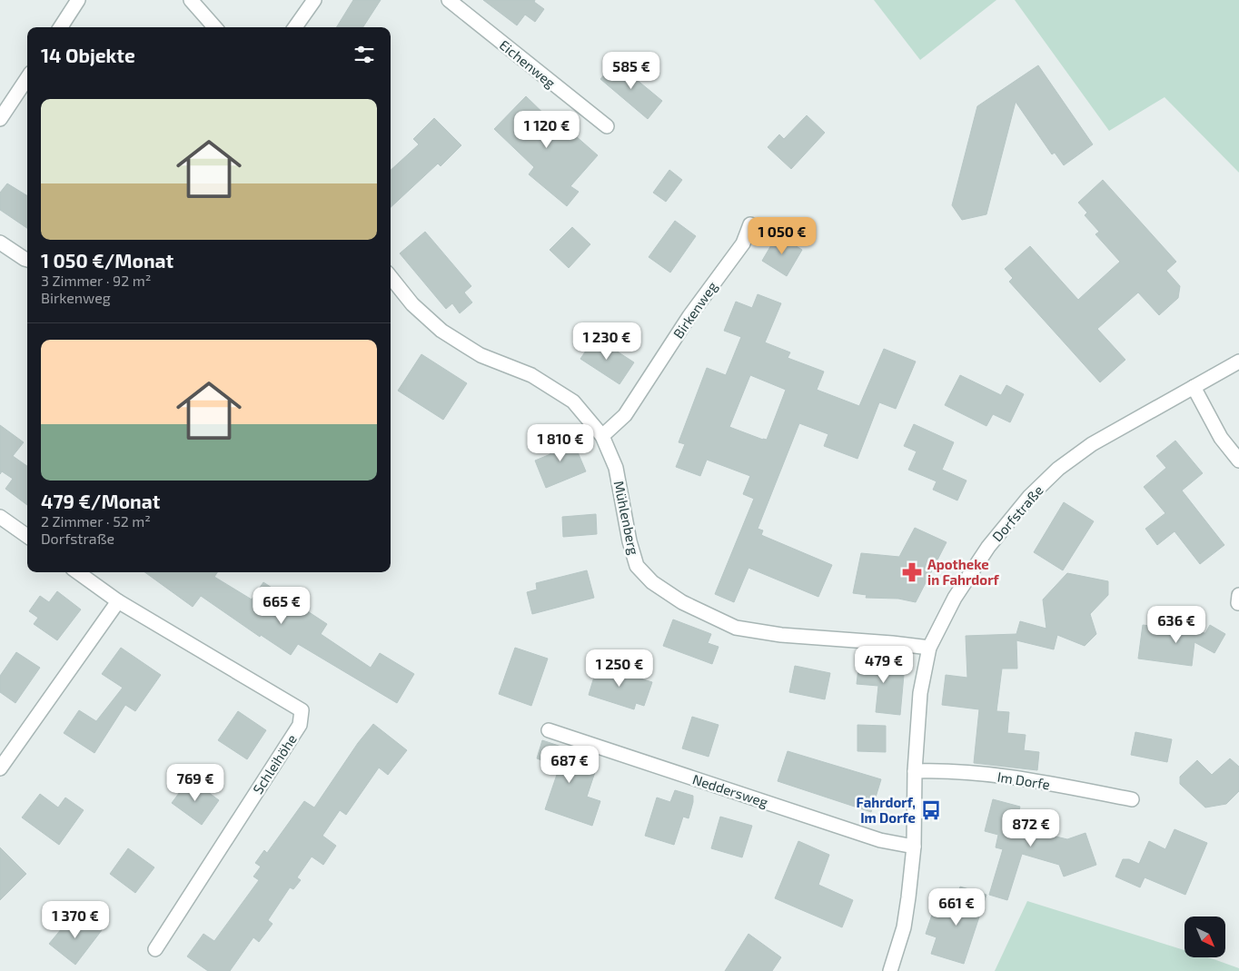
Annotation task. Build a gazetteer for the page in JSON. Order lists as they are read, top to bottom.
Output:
{
  "streets": {
    "street": [
      "Eichenweg",
      "Birkenweg",
      "Dorfstraße",
      "Mühlenberg",
      "Schleihöhe",
      "Im Dorfe",
      "Neddersweg"
    ]
  },
  "crossings": [
    ["Birkenweg", "Mühlenberg"],
    ["Dorfstraße", "Mühlenberg"],
    ["Dorfstraße", "Im Dorfe"],
    ["Dorfstraße", "Neddersweg"]
  ],
  "places": {
    "pharmacy": ["Apotheke in Fahrdorf"],
    "bus stop": ["Fahrdorf, Im Dorfe"]
  },
  "north": "bottom right",
  "page": {
    "heading": "14 Objekte",
    "price": [
      "585 €",
      "1 120 €",
      "1 050 €",
      "1 230 €",
      "1 810 €",
      "665 €",
      "636 €",
      "479 €",
      "1 250 €",
      "687 €",
      "769 €",
      "872 €",
      "661 €",
      "1 370 €"
    ],
    "list": [
      {
        "name": "1 050 €/Monat",
        "note": "3 Zimmer · 92 m² · Birkenweg"
      },
      {
        "name": "479 €/Monat",
        "note": "2 Zimmer · 52 m² · Dorfstraße"
      }
    ]
  }
}
